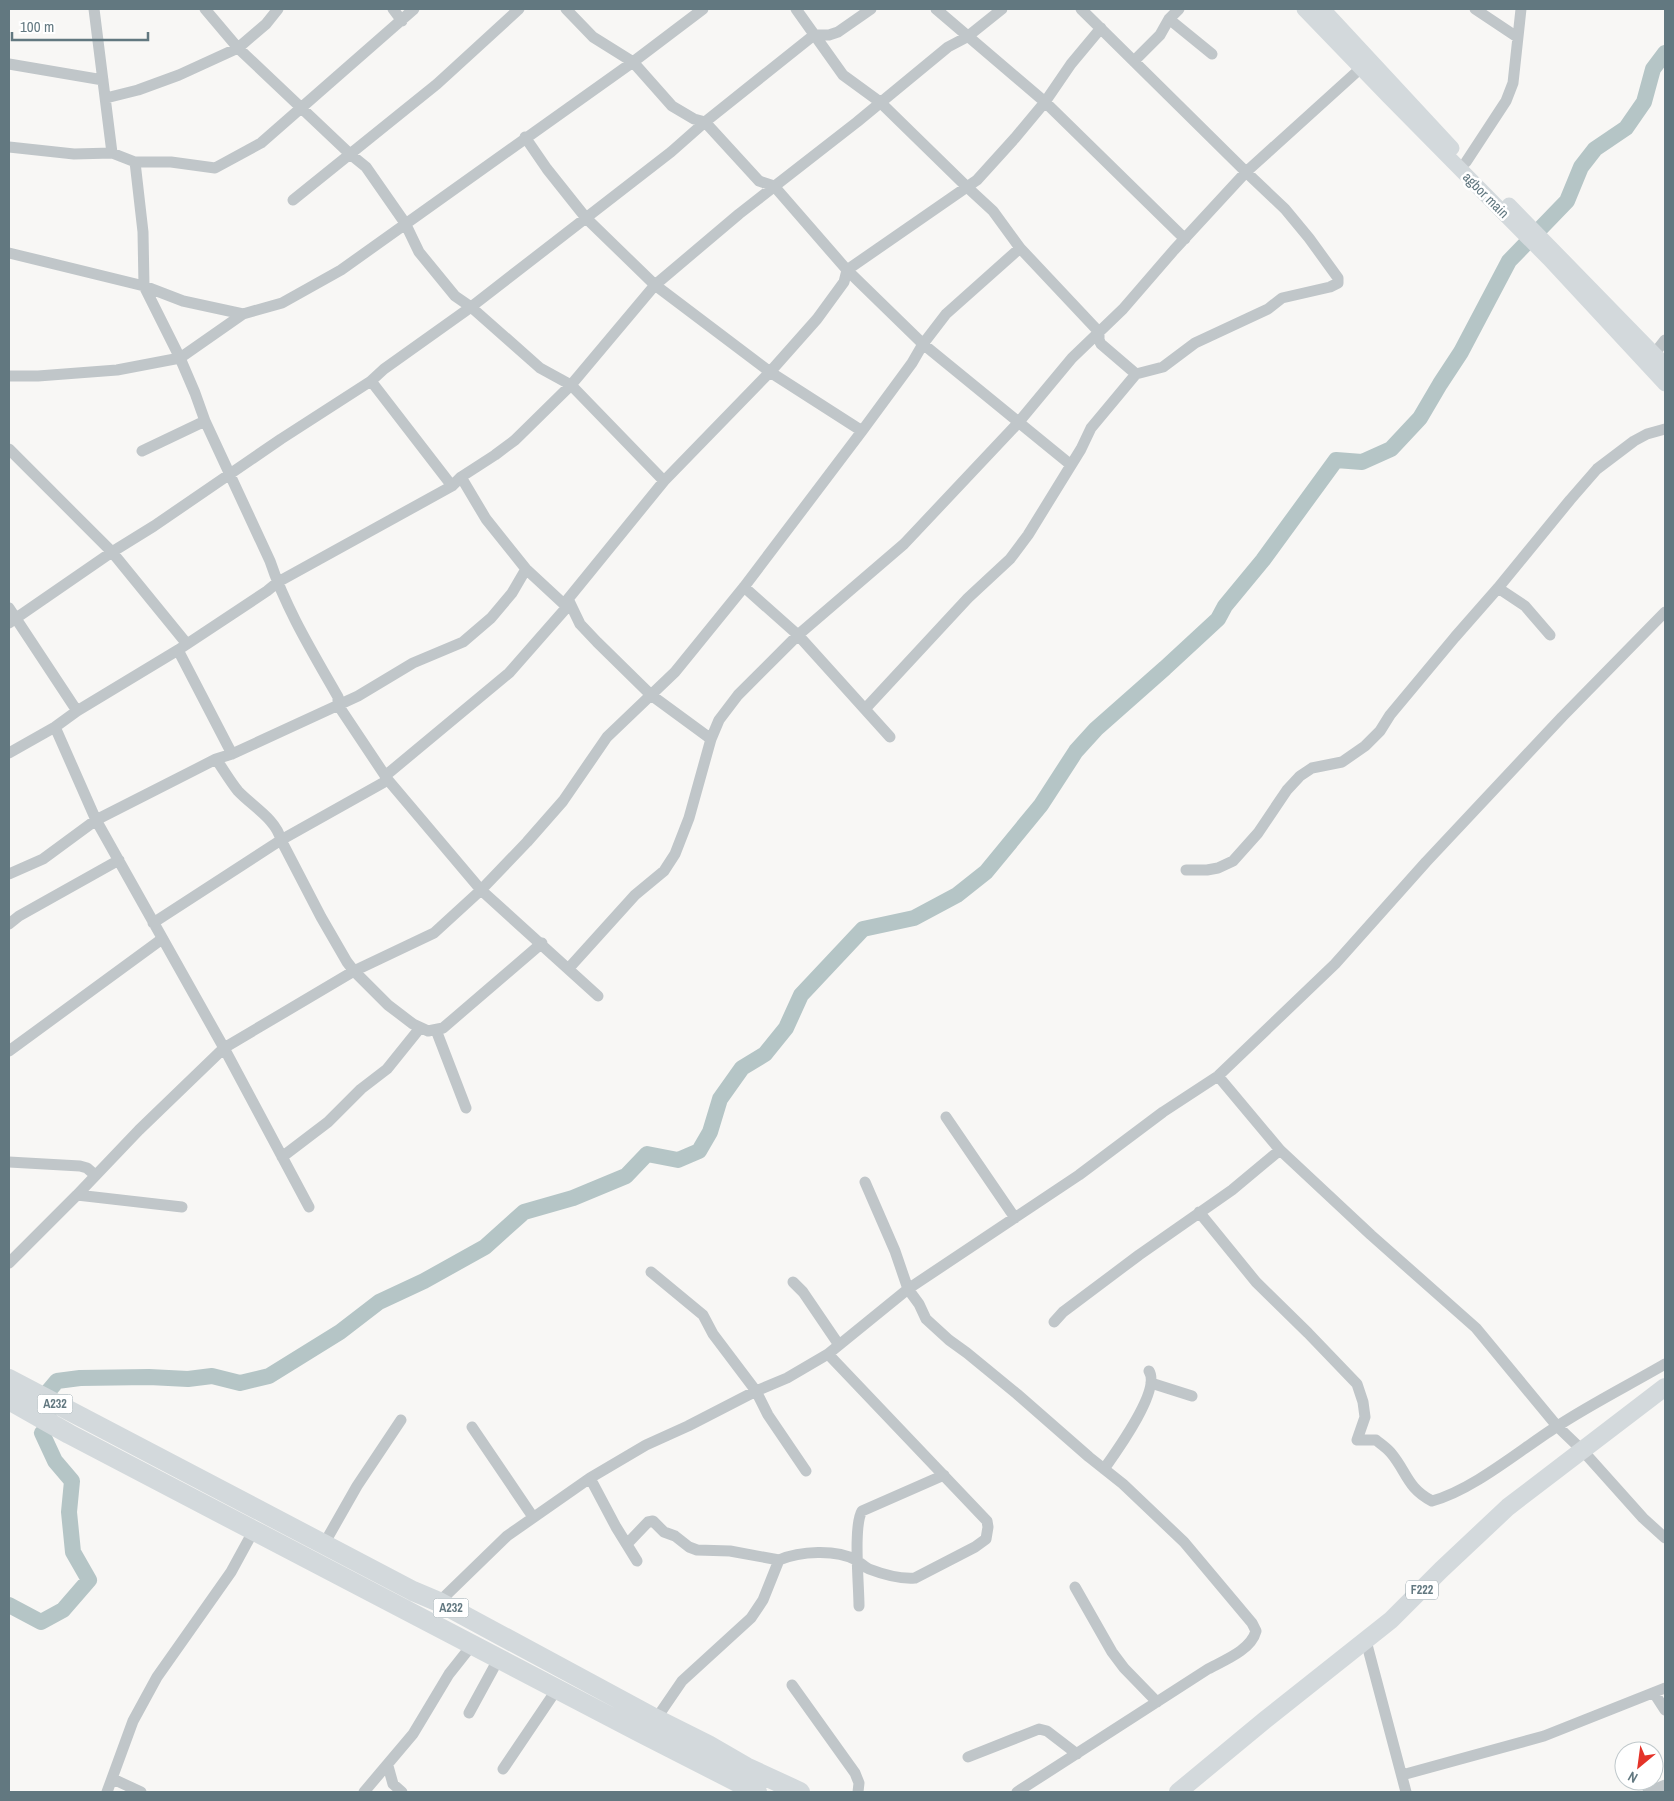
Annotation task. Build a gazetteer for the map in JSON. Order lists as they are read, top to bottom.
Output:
{
  "streets": {
    "highway": ["A232"],
    "main road": ["agbor main", "F222"]
  },
  "scale_bar": "100 m",
  "north": "bottom left"
}
